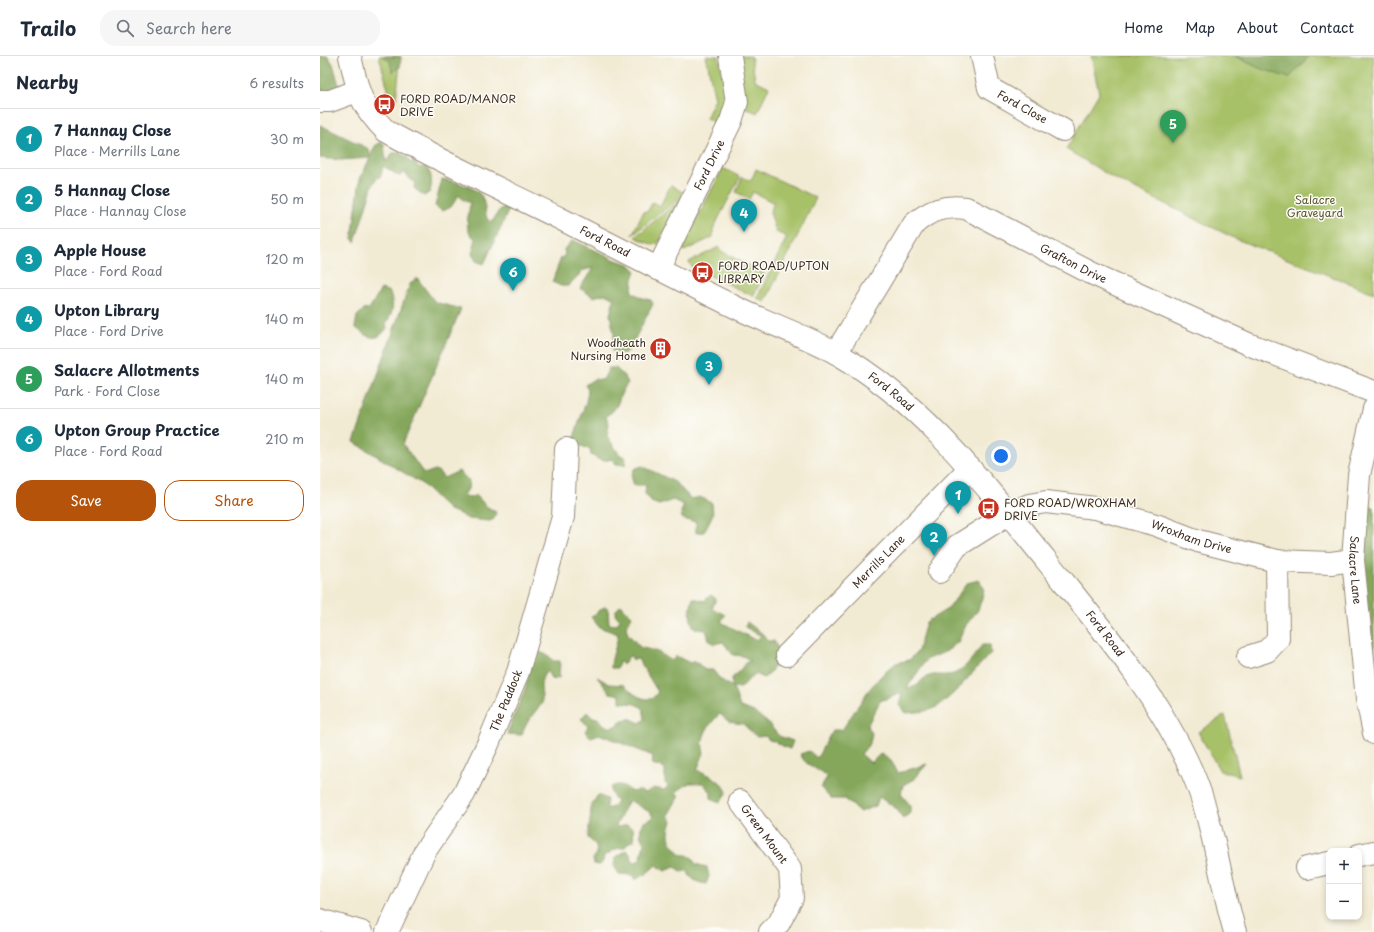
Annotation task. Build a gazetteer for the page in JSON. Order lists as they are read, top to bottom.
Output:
{
  "streets": {
    "street": [
      "Ford Close",
      "Ford Drive",
      "Ford Road",
      "Grafton Drive",
      "Wroxham Drive",
      "Merrills Lane",
      "Salacre Lane",
      "The Paddock",
      "Green Mount"
    ]
  },
  "crossings": [
    ["Ford Drive", "Ford Road"],
    ["Ford Road", "Grafton Drive"],
    ["Ford Road", "Wroxham Drive"],
    ["Ford Road", "Merrills Lane"],
    ["Wroxham Drive", "Salacre Lane"]
  ],
  "parks": ["Salacre Graveyard"],
  "places": {
    "bus stop": ["FORD ROAD/MANOR DRIVE", "FORD ROAD/UPTON LIBRARY", "FORD ROAD/WROXHAM DRIVE"],
    "building": ["Woodheath Nursing Home"]
  },
  "page": {
    "header": "Trailo",
    "search": "Search here",
    "nav": [
      "Home",
      "Map",
      "About",
      "Contact"
    ],
    "heading": ["Nearby", "6 results"],
    "list": [
      {
        "mark": "1",
        "name": "7 Hannay Close",
        "note": "Place · Merrills Lane",
        "value": "30 m"
      },
      {
        "mark": "2",
        "name": "5 Hannay Close",
        "note": "Place · Hannay Close",
        "value": "50 m"
      },
      {
        "mark": "3",
        "name": "Apple House",
        "note": "Place · Ford Road",
        "value": "120 m"
      },
      {
        "mark": "4",
        "name": "Upton Library",
        "note": "Place · Ford Drive",
        "value": "140 m"
      },
      {
        "mark": "5",
        "name": "Salacre Allotments",
        "note": "Park · Ford Close",
        "value": "140 m"
      },
      {
        "mark": "6",
        "name": "Upton Group Practice",
        "note": "Place · Ford Road",
        "value": "210 m"
      }
    ],
    "pins": [
      "5",
      "4",
      "6",
      "3",
      "1",
      "2"
    ],
    "buttons": ["Save", "Share"],
    "map_buttons": ["+", "−"]
  }
}
